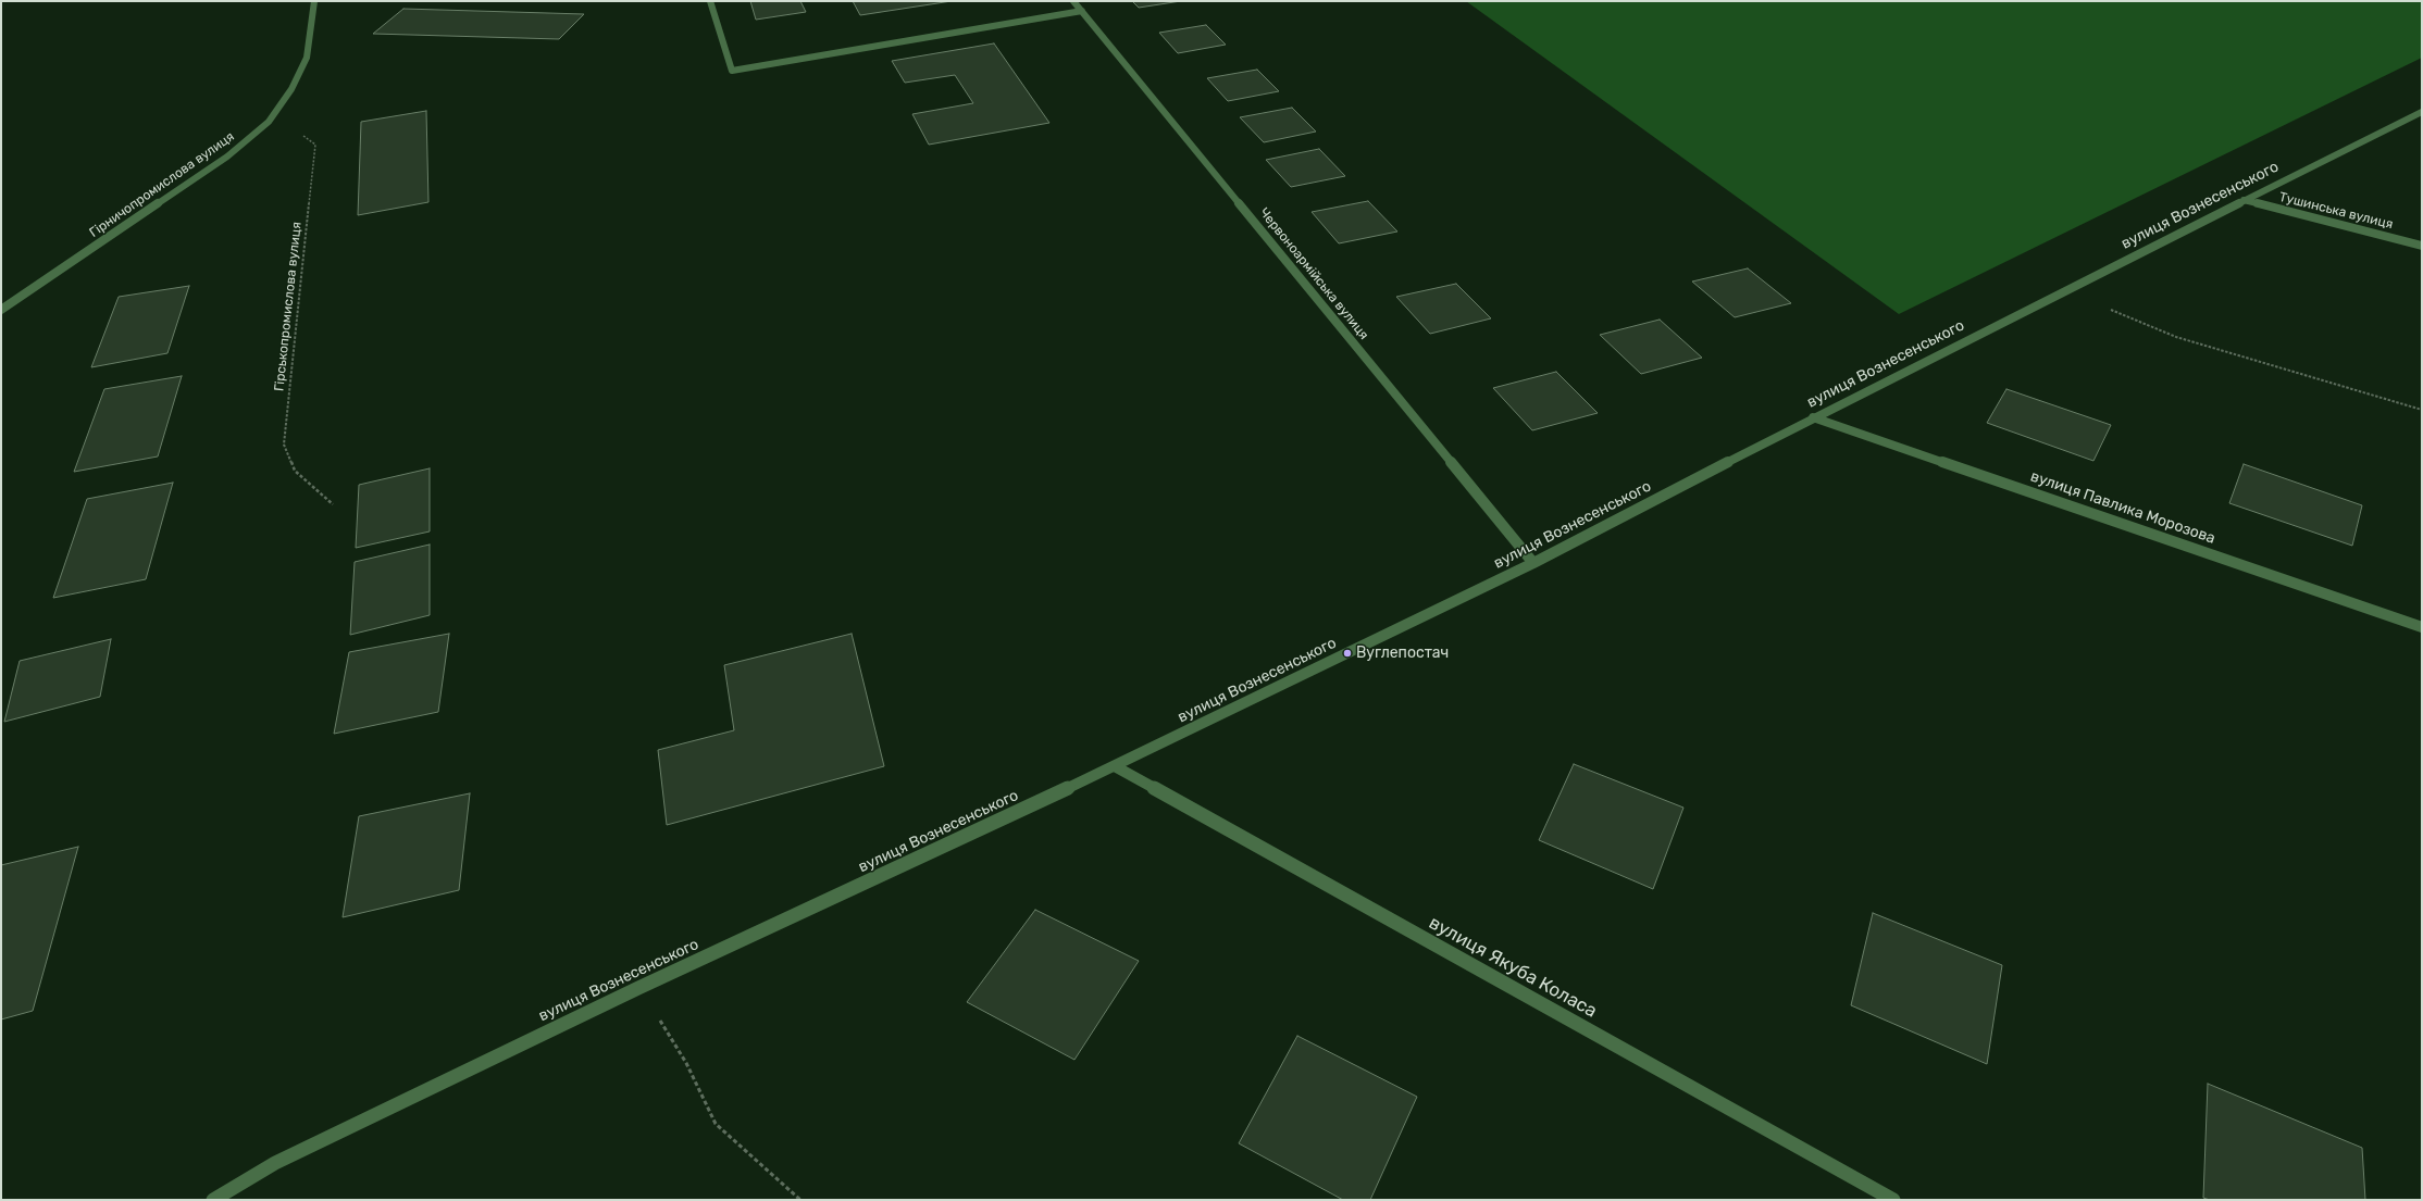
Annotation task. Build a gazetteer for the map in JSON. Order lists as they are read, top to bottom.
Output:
{
  "streets": {
    "street": [
      "Гірничопромислова вулиця",
      "вулиця Вознесенського",
      "Тушинська вулиця",
      "Червоноармійська вулиця",
      "вулиця Павлика Морозова",
      "вулиця Якуба Коласа"
    ],
    "path": ["Гірськопромислова вулиця"]
  },
  "crossings": [
    ["Гірничопромислова вулиця", "Гірськопромислова вулиця"],
    ["вулиця Вознесенського", "Тушинська вулиця"],
    ["вулиця Вознесенського", "Червоноармійська вулиця"],
    ["вулиця Вознесенського", "вулиця Павлика Морозова"],
    ["вулиця Вознесенського", "вулиця Якуба Коласа"]
  ],
  "places": ["Вуглепостач"]
}
